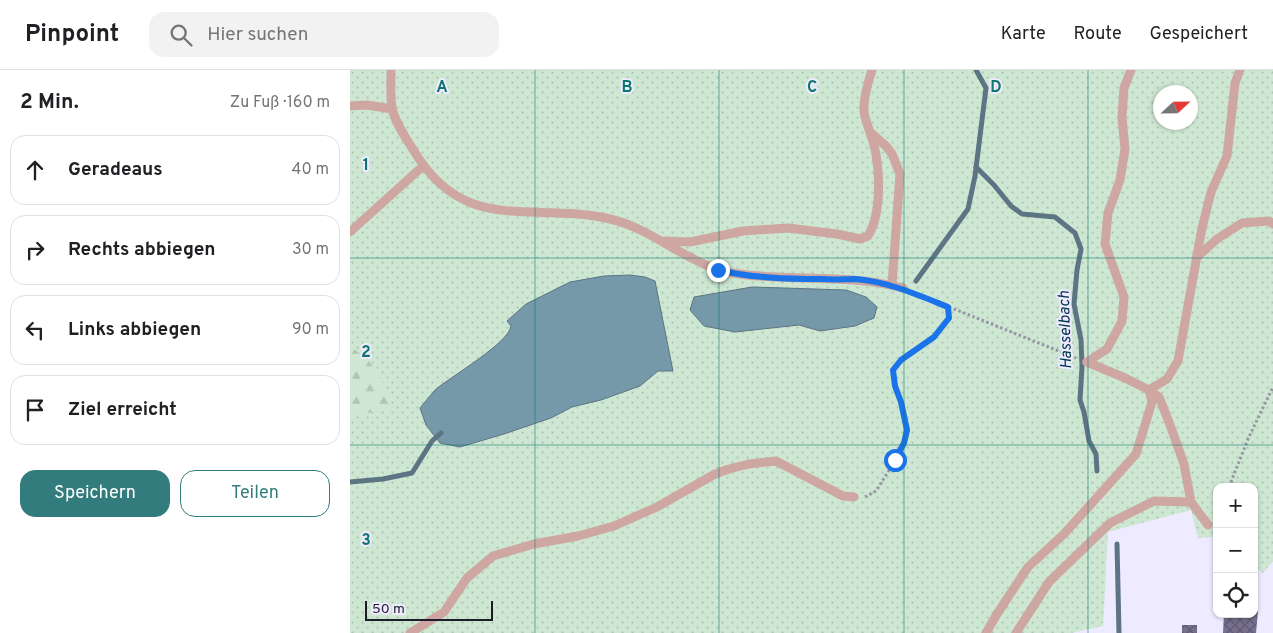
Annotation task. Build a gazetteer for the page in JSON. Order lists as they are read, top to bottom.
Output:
{
  "water": ["Hasselbach"],
  "scale_bar": "50 m",
  "north": "right",
  "page": {
    "header": "Pinpoint",
    "search": "Hier suchen",
    "nav": ["Karte", "Route", "Gespeichert"],
    "heading": ["2 Min.", "Zu Fuß · 160 m"],
    "list": [
      ["Geradeaus", "40 m"],
      ["Rechts abbiegen", "30 m"],
      ["Links abbiegen", "90 m"],
      "Ziel erreicht"
    ],
    "buttons": ["Speichern", "Teilen"],
    "map_buttons": ["+", "−"],
    "scale": "50 m"
  },
  "grid": {
    "columns": [
      "A",
      "B",
      "C",
      "D"
    ],
    "rows": ["1", "2", "3"]
  }
}
